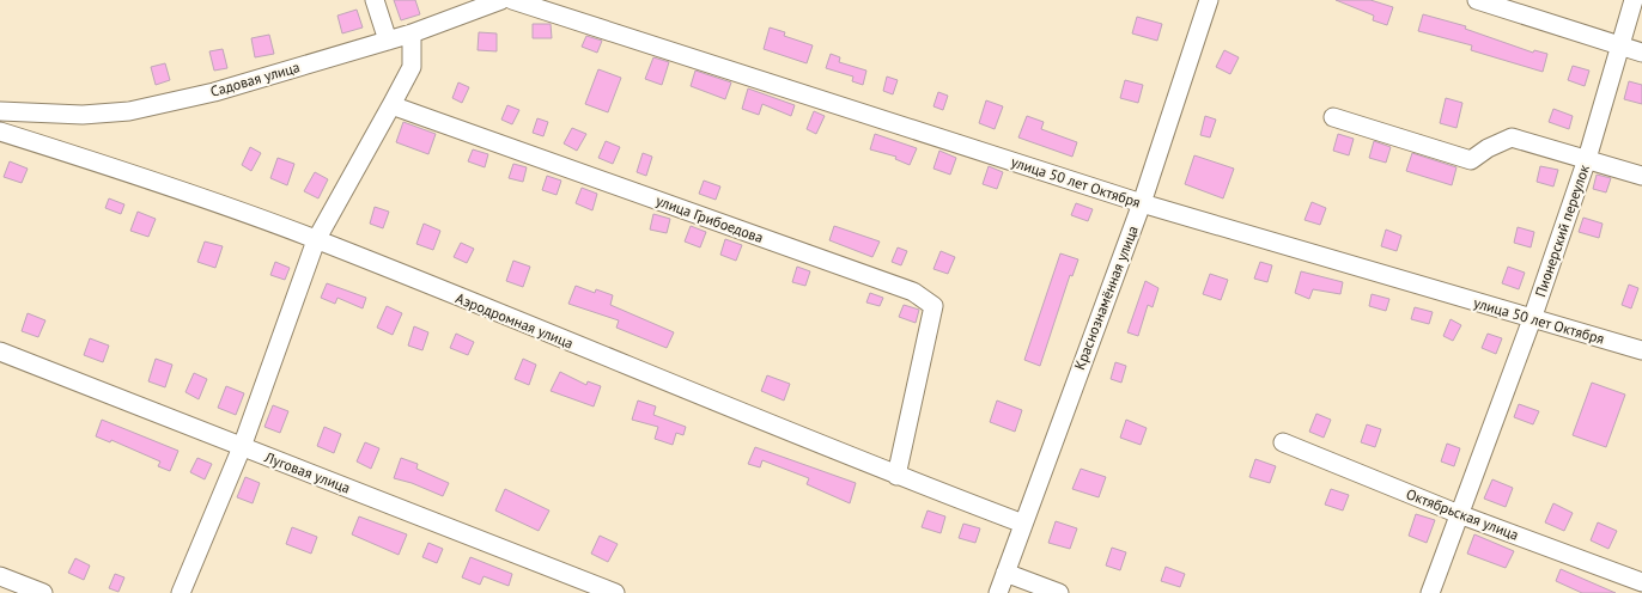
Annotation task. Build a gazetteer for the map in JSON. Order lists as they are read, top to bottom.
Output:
{
  "streets": {
    "street": [
      "Садовая улица",
      "улица 50 лет Октября",
      "улица Грибоедова",
      "Пионерский переулок",
      "Краснознамённая улица",
      "Аэродромная улица",
      "Луговая улица",
      "Октябрьская улица"
    ]
  },
  "crossings": [
    ["улица 50 лет Октября", "Пионерский переулок"],
    ["улица 50 лет Октября", "Краснознамённая улица"],
    ["улица Грибоедова", "Аэродромная улица"],
    ["Пионерский переулок", "Октябрьская улица"],
    ["Краснознамённая улица", "Аэродромная улица"]
  ]
}
